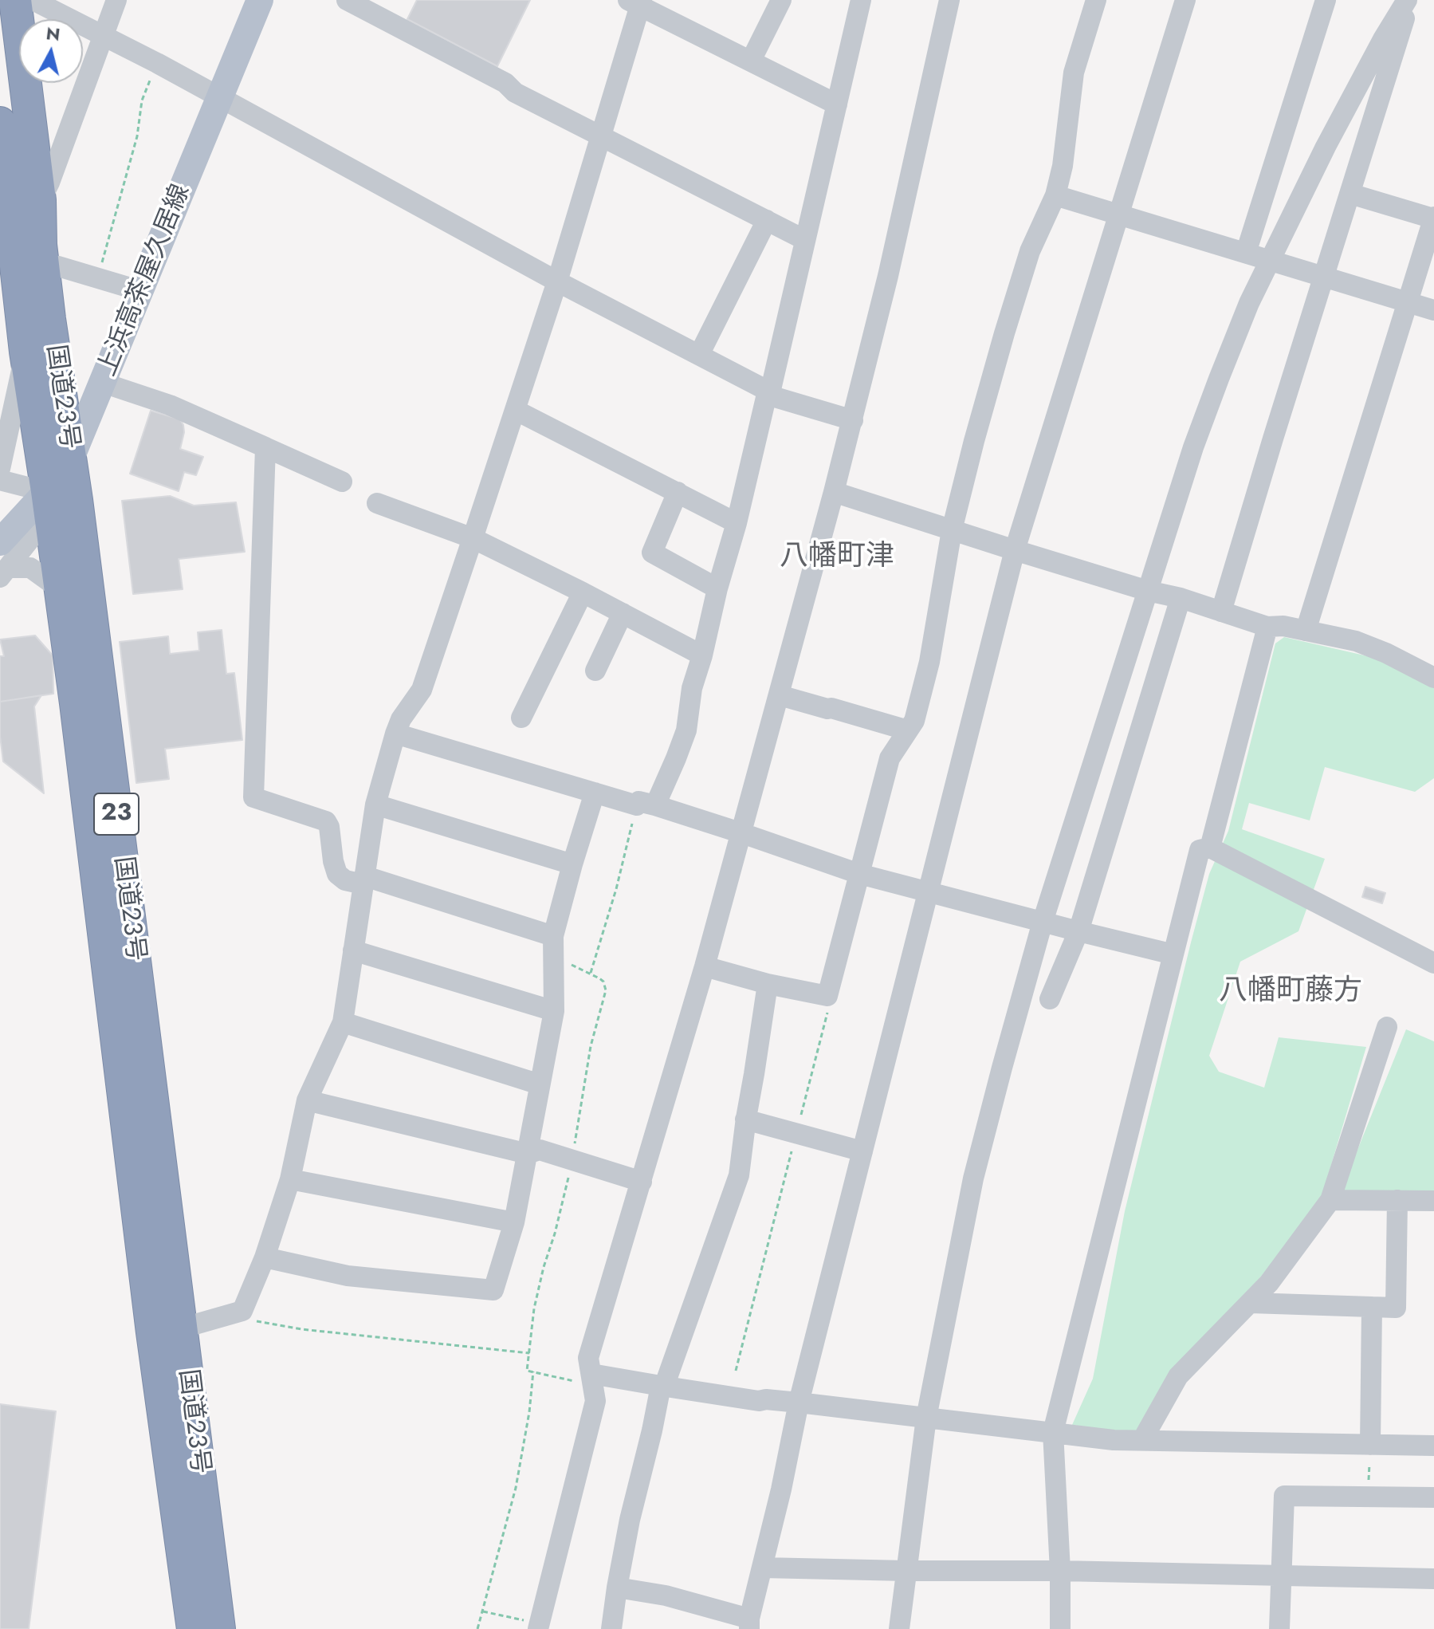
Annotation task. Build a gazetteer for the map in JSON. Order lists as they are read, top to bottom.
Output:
{
  "streets": {
    "highway": ["国道23号", "23"],
    "main road": ["上浜高茶屋久居線"]
  },
  "crossings": [
    ["上浜高茶屋久居線", "国道23号"]
  ],
  "districts": ["八幡町津", "八幡町藤方"],
  "north": "top"
}
